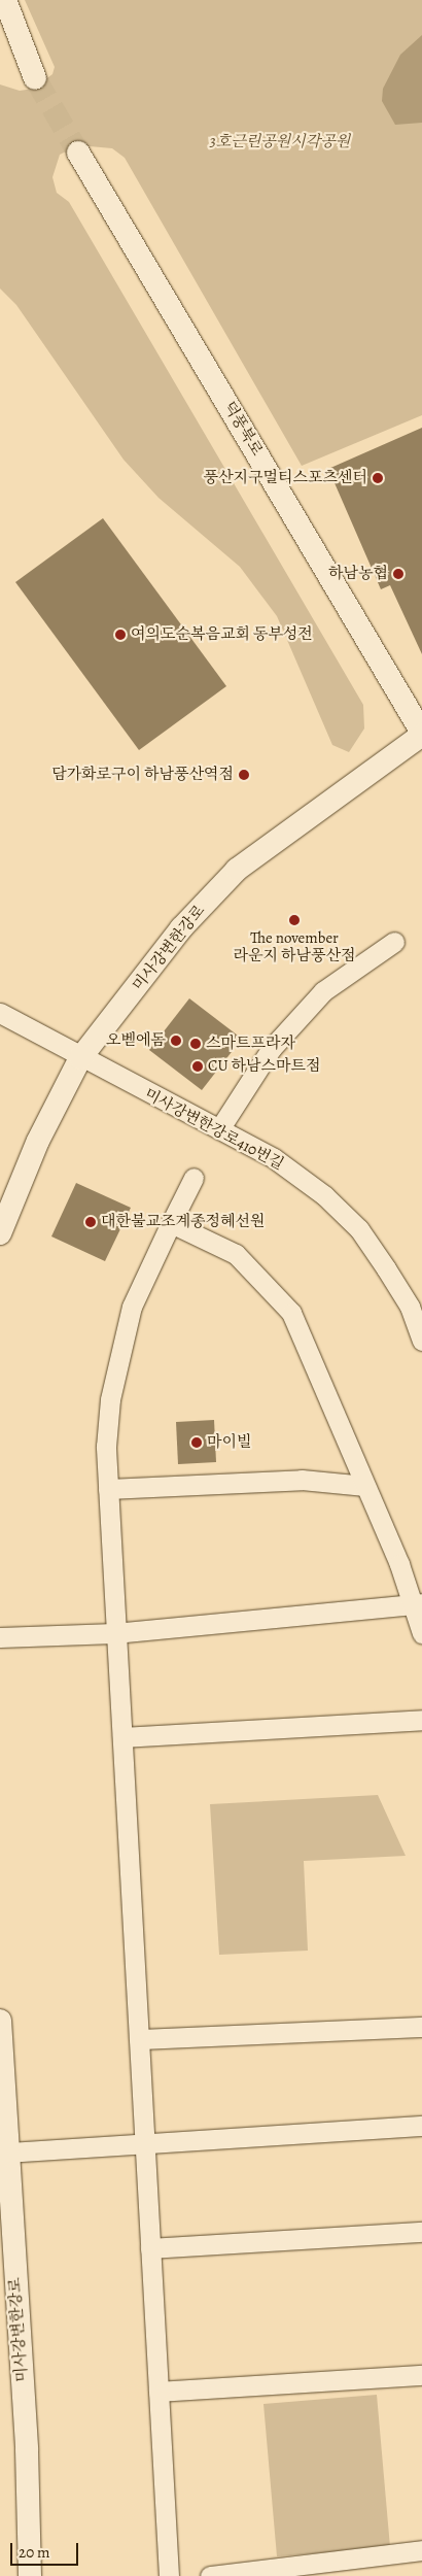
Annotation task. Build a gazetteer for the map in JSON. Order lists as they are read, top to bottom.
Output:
{
  "streets": {
    "street": ["덕풍북로", "미사강변한강로", "미사강변한강로410번길"]
  },
  "crossings": [
    ["덕풍북로", "미사강변한강로"],
    ["미사강변한강로", "미사강변한강로410번길"]
  ],
  "parks": ["3호근린공원시각공원"],
  "places": [
    "풍산지구멀티스포츠센터",
    "하남농협",
    "여의도순복음교회 동부성전",
    "담가화로구이 하남풍산역점",
    "The november 라운지 하남풍산점",
    "오벧에돔",
    "스마트프라자",
    "CU 하남스마트점",
    "대한불교조계종정혜선원",
    "마이빌"
  ],
  "scale_bar": "20 m"
}
